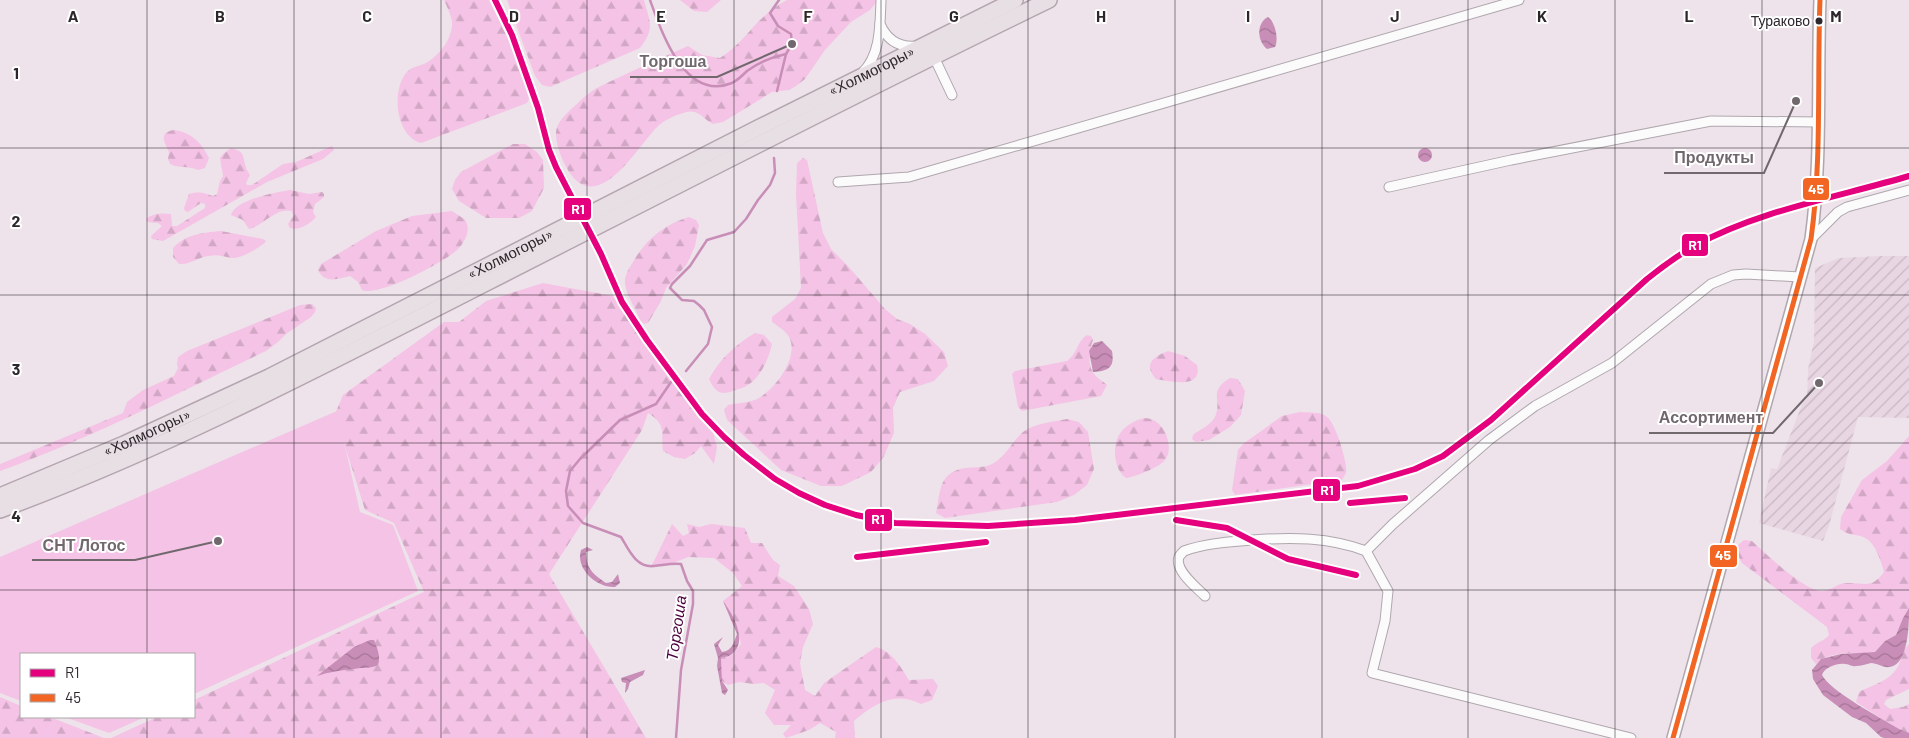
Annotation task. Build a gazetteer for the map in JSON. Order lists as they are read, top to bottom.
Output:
{
  "streets": {
    "highway": ["«Холмогоры»"]
  },
  "water": ["Торгоша"],
  "places": [
    "Тураково",
    "Торгоша",
    "Продукты",
    "Ассортимент",
    "СНТ Лотос"
  ],
  "lines": ["transit line R1", "transit line 45"],
  "legend": ["R1", "45"],
  "grid": {
    "columns": [
      "A",
      "B",
      "C",
      "D",
      "E",
      "F",
      "G",
      "H",
      "I",
      "J",
      "K",
      "L",
      "M"
    ],
    "rows": [
      "1",
      "2",
      "3",
      "4"
    ]
  }
}
